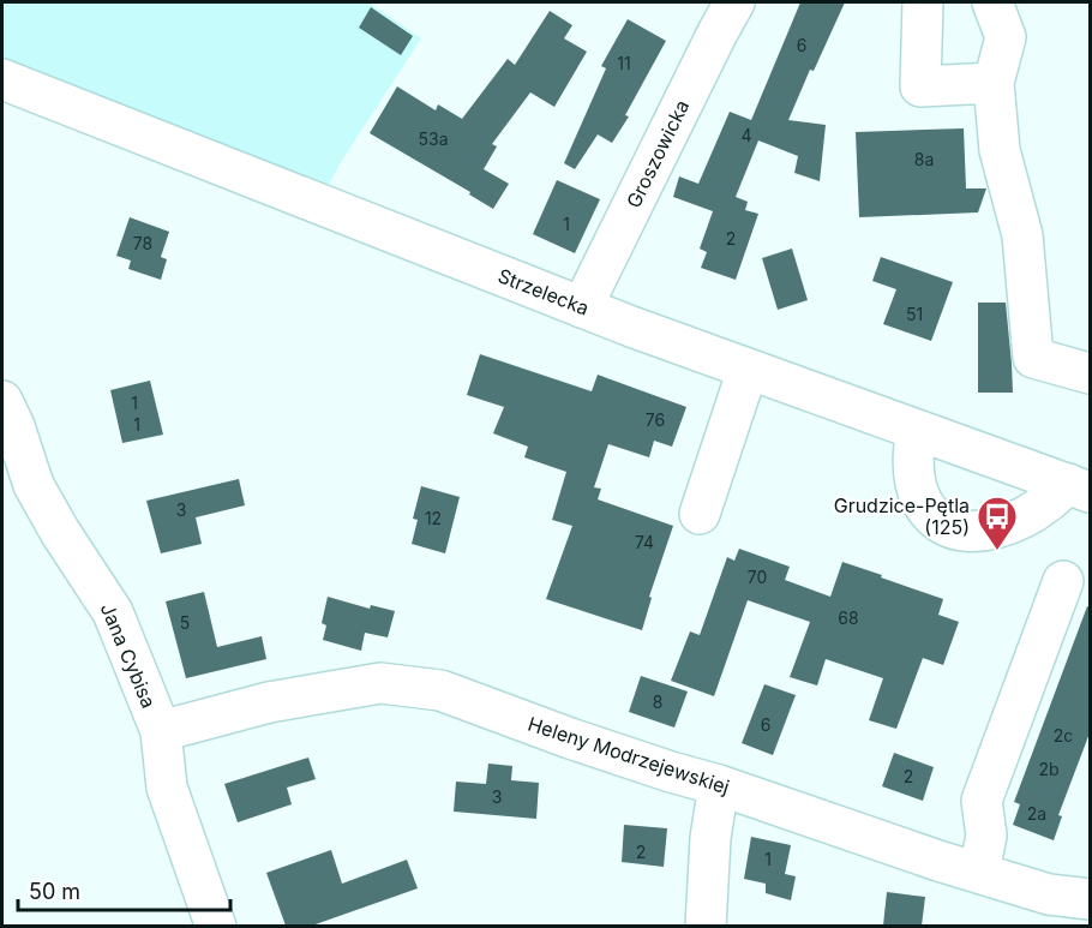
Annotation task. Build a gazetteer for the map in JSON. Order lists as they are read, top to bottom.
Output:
{
  "streets": {
    "street": [
      "Groszowicka",
      "Strzelecka",
      "Jana Cybisa",
      "Heleny Modrzejewskiej"
    ]
  },
  "crossings": [
    ["Groszowicka", "Strzelecka"],
    ["Jana Cybisa", "Heleny Modrzejewskiej"]
  ],
  "places": {
    "bus stop": ["Grudzice-Pętla (125)"]
  },
  "house_numbers": [
    "6",
    "11",
    "4",
    "53a",
    "8a",
    "1",
    "2",
    "78",
    "51",
    "1",
    "76",
    "1",
    "3",
    "12",
    "74",
    "70",
    "68",
    "5",
    "8",
    "6",
    "2c",
    "2b",
    "2",
    "3",
    "2a",
    "2",
    "1"
  ],
  "scale_bar": "50 m"
}
